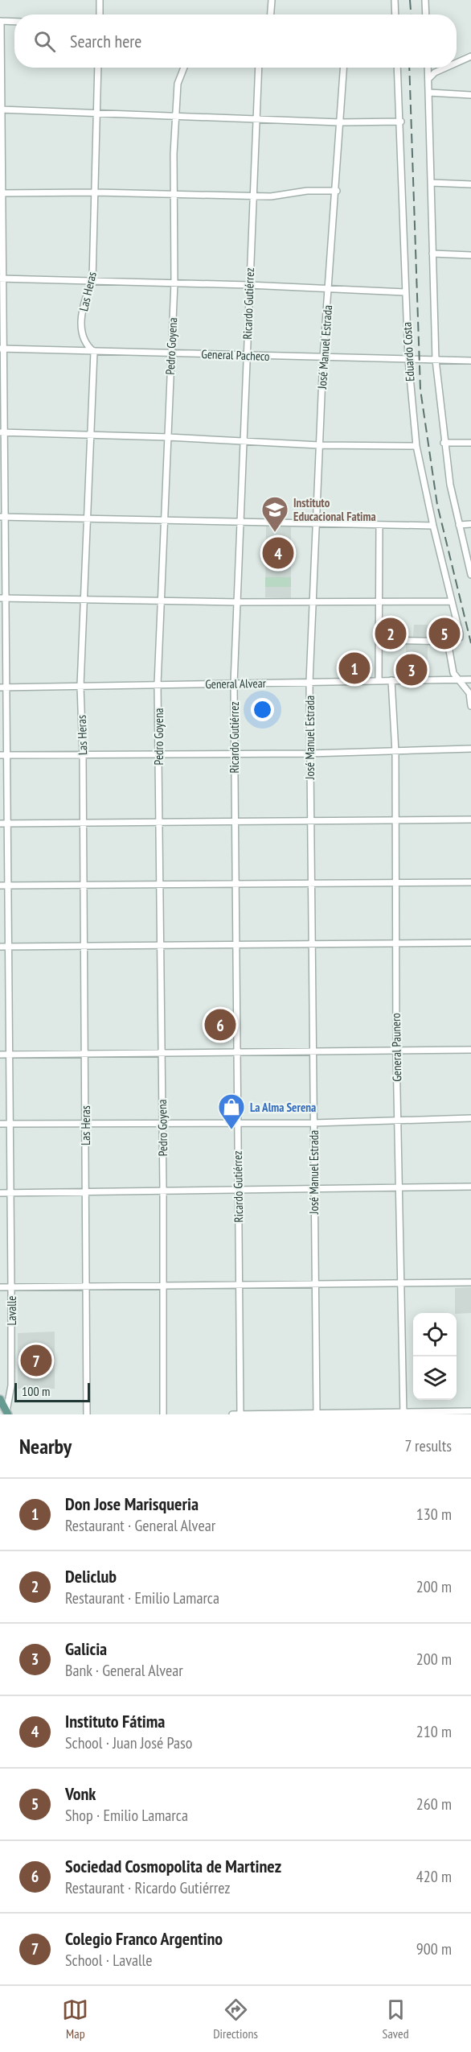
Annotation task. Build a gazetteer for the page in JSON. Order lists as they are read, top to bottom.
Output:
{
  "streets": {
    "street": [
      "Las Heras",
      "Ricardo Gutiérrez",
      "Pedro Goyena",
      "José Manuel Estrada",
      "Eduardo Costa",
      "General Pacheco",
      "General Alvear",
      "General Paunero",
      "Lavalle"
    ]
  },
  "crossings": [
    ["Las Heras", "General Pacheco"],
    ["Las Heras", "General Alvear"],
    ["Ricardo Gutiérrez", "General Pacheco"],
    ["Ricardo Gutiérrez", "General Alvear"],
    ["Pedro Goyena", "General Pacheco"],
    ["Pedro Goyena", "General Alvear"],
    ["José Manuel Estrada", "General Pacheco"],
    ["José Manuel Estrada", "General Alvear"],
    ["Eduardo Costa", "General Pacheco"],
    ["General Pacheco", "Lavalle"],
    ["General Alvear", "General Paunero"],
    ["General Alvear", "Lavalle"]
  ],
  "places": {
    "school or university": ["Instituto Educacional Fatima"],
    "shop": ["La Alma Serena"]
  },
  "scale_bar": "100 m",
  "page": {
    "search": "Search here",
    "pins": [
      "4",
      "2",
      "5",
      "1",
      "3",
      "6",
      "7"
    ],
    "scale": "100 m",
    "heading": ["Nearby", "7 results"],
    "list": [
      {
        "mark": "1",
        "name": "Don Jose Marisqueria",
        "note": "Restaurant · General Alvear",
        "value": "130 m"
      },
      {
        "mark": "2",
        "name": "Deliclub",
        "note": "Restaurant · Emilio Lamarca",
        "value": "200 m"
      },
      {
        "mark": "3",
        "name": "Galicia",
        "note": "Bank · General Alvear",
        "value": "200 m"
      },
      {
        "mark": "4",
        "name": "Instituto Fátima",
        "note": "School · Juan José Paso",
        "value": "210 m"
      },
      {
        "mark": "5",
        "name": "Vonk",
        "note": "Shop · Emilio Lamarca",
        "value": "260 m"
      },
      {
        "mark": "6",
        "name": "Sociedad Cosmopolita de Martinez",
        "note": "Restaurant · Ricardo Gutiérrez",
        "value": "420 m"
      },
      {
        "mark": "7",
        "name": "Colegio Franco Argentino",
        "note": "School · Lavalle",
        "value": "900 m"
      }
    ],
    "nav": ["Map", "Directions", "Saved"]
  }
}
